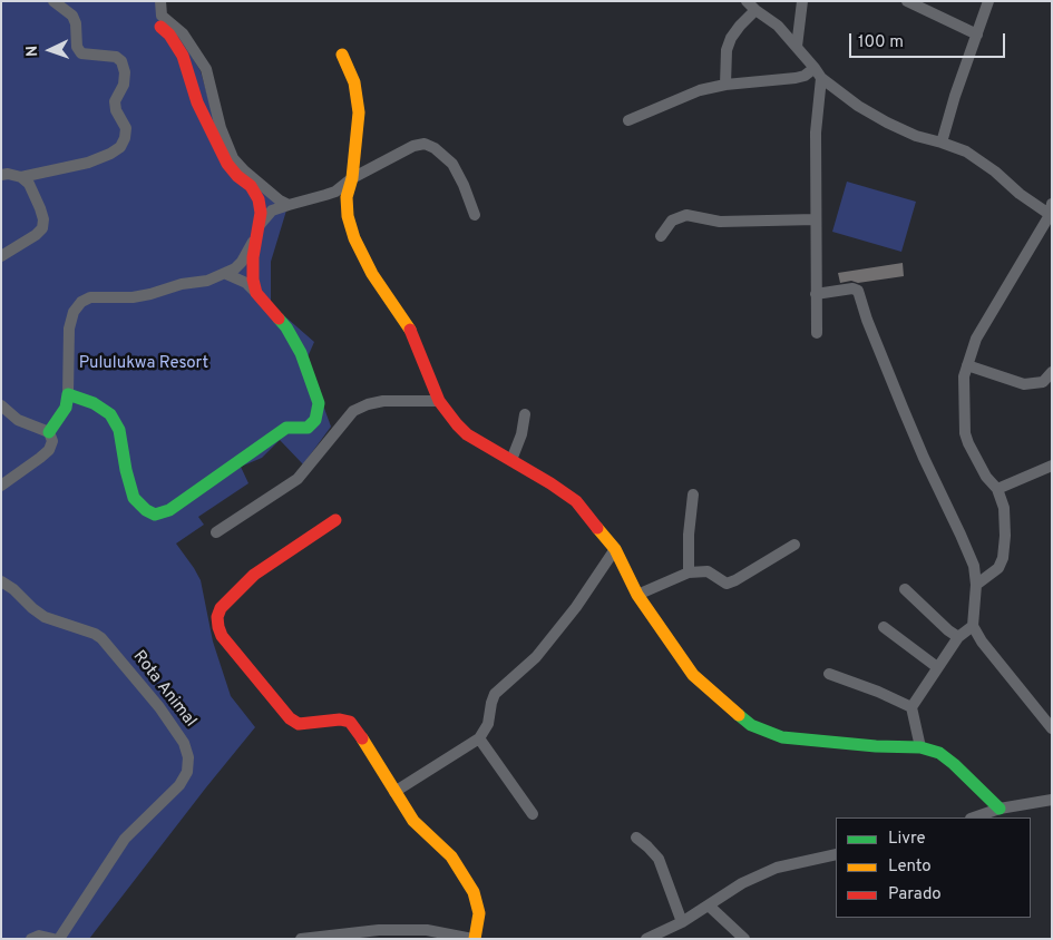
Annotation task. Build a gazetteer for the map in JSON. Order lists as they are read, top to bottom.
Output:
{
  "streets": {
    "street": ["Rota Animal"]
  },
  "parks": ["Pululukwa Resort"],
  "legend": ["Livre", "Lento", "Parado"],
  "scale_bar": "100 m",
  "north": "left"
}
